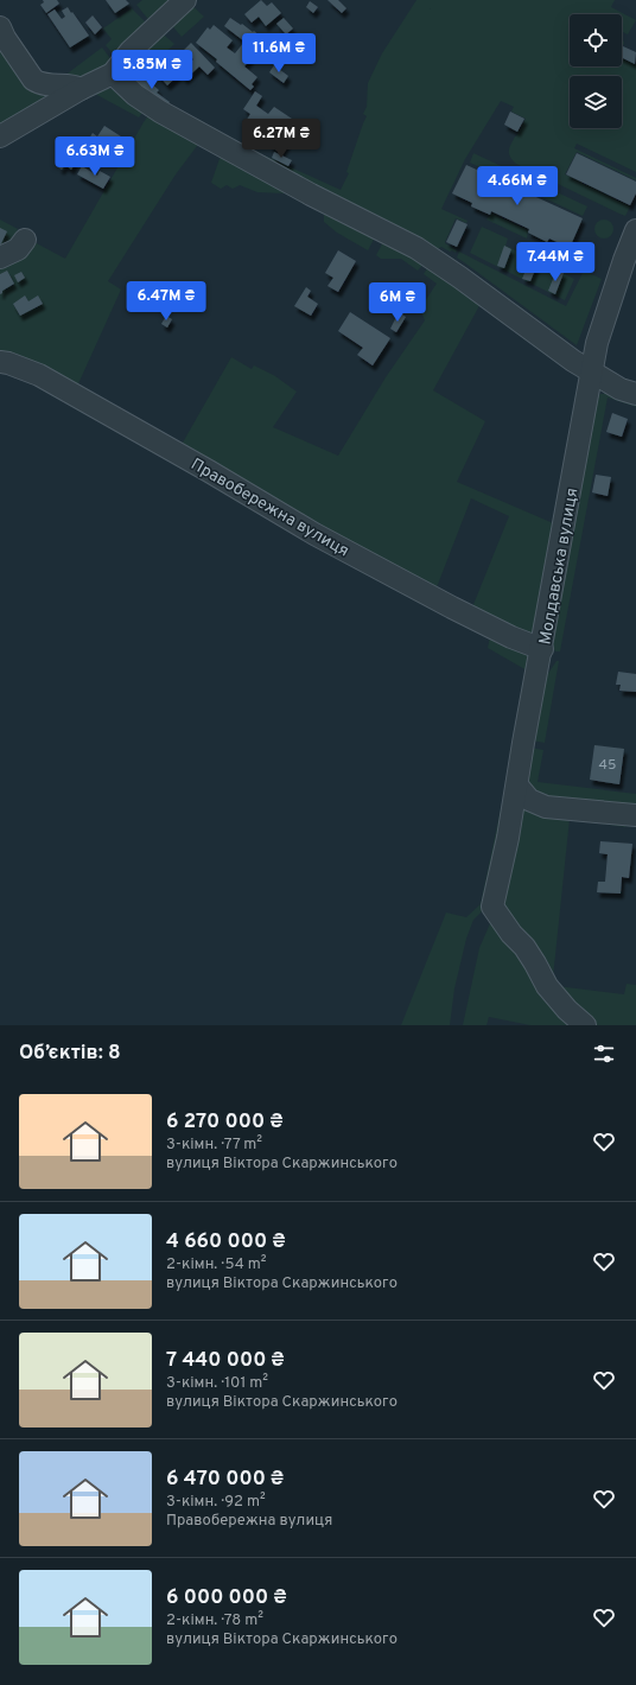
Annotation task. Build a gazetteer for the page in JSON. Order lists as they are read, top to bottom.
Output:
{
  "streets": {
    "street": ["Правобережна вулиця", "Молдавська вулиця"]
  },
  "crossings": [
    ["Правобережна вулиця", "Молдавська вулиця"]
  ],
  "house_numbers": ["45"],
  "page": {
    "price": [
      "11.6M ₴",
      "5.85M ₴",
      "6.27M ₴",
      "6.63M ₴",
      "4.66M ₴",
      "7.44M ₴",
      "6.47M ₴",
      "6M ₴"
    ],
    "heading": "Об’єктів: 8",
    "list": [
      {
        "name": "6 270 000 ₴",
        "note": "3-кімн. · 77 m² · вулиця Віктора Скаржинського"
      },
      {
        "name": "4 660 000 ₴",
        "note": "2-кімн. · 54 m² · вулиця Віктора Скаржинського"
      },
      {
        "name": "7 440 000 ₴",
        "note": "3-кімн. · 101 m² · вулиця Віктора Скаржинського"
      },
      {
        "name": "6 470 000 ₴",
        "note": "3-кімн. · 92 m² · Правобережна вулиця"
      },
      {
        "name": "6 000 000 ₴",
        "note": "2-кімн. · 78 m² · вулиця Віктора Скаржинського"
      }
    ]
  }
}
